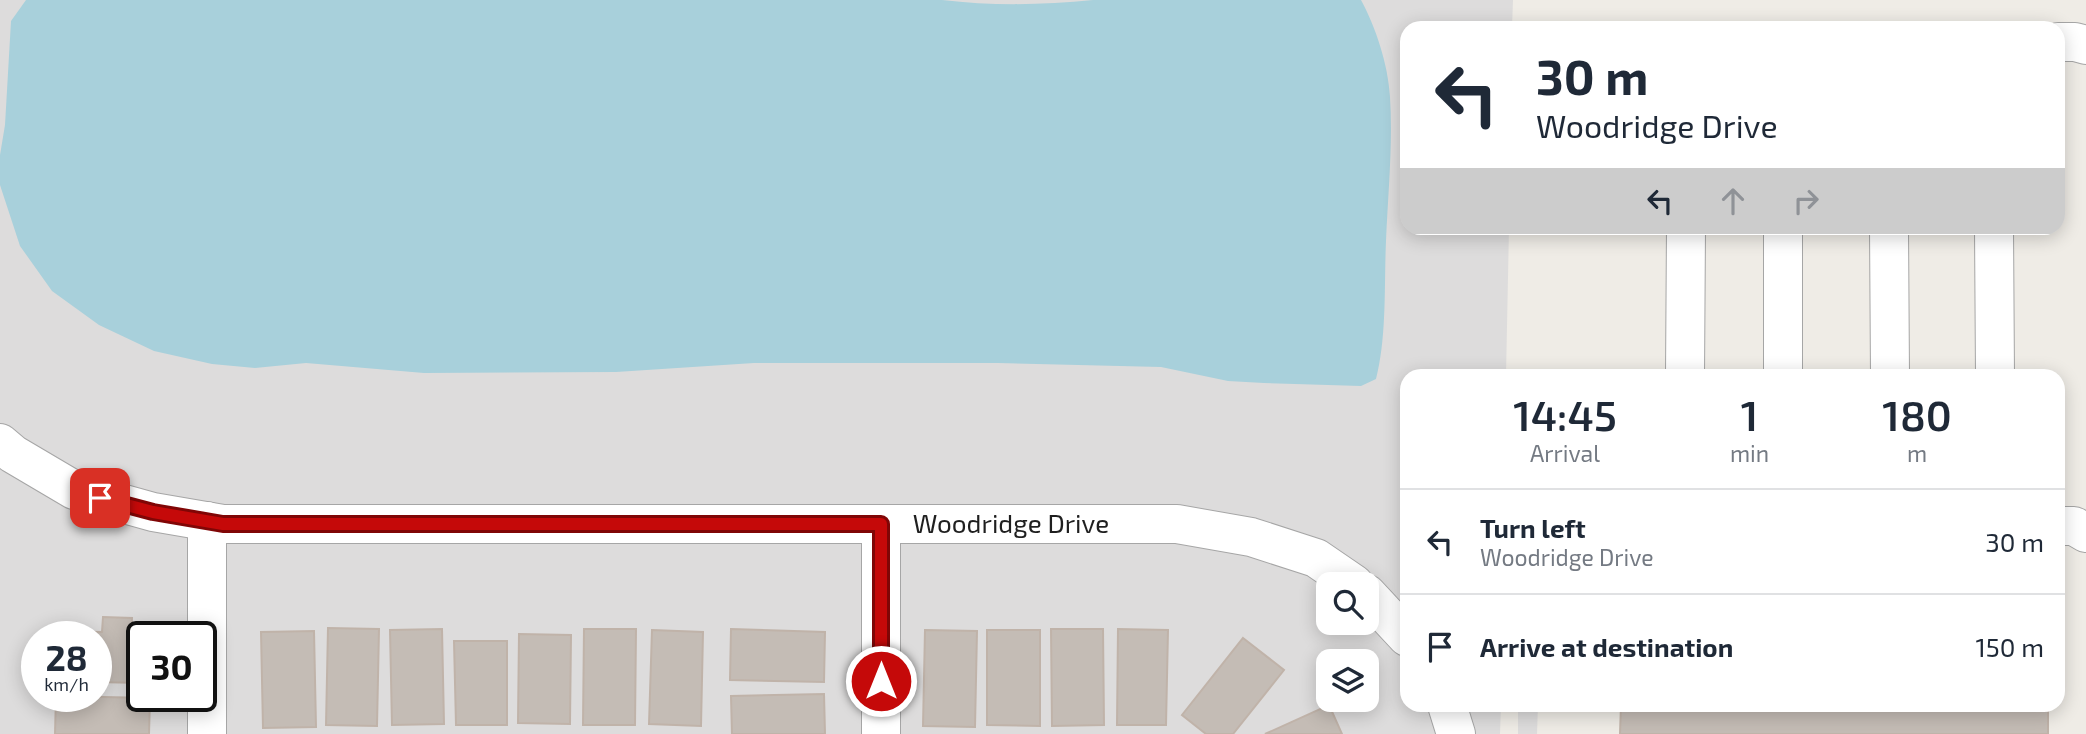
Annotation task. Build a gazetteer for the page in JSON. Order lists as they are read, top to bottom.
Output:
{
  "streets": {
    "street": ["Woodridge Drive"]
  },
  "page": {
    "turn": ["30 m", "Woodridge Drive"],
    "eta": [
      "14:45",
      "Arrival",
      "1",
      "min",
      "180",
      "m"
    ],
    "list": [
      {
        "name": "Turn left",
        "note": "Woodridge Drive",
        "value": "30 m"
      },
      {
        "name": "Arrive at destination",
        "value": "150 m"
      }
    ],
    "speed": "28 km/h",
    "limit": "30"
  }
}
